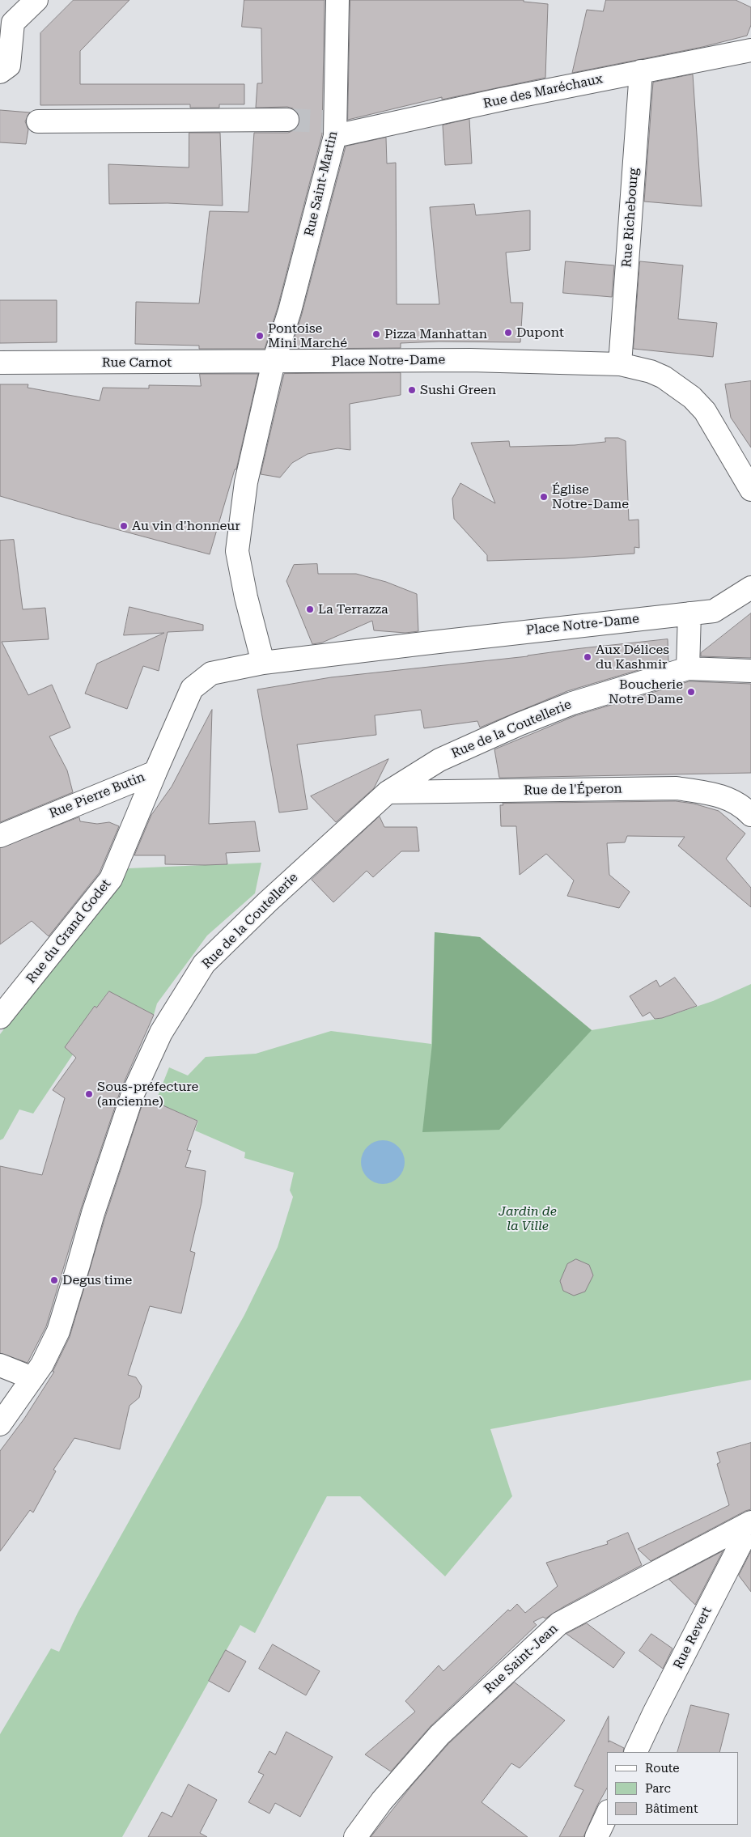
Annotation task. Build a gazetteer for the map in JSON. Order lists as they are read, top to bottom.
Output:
{
  "streets": {
    "street": [
      "Rue des Maréchaux",
      "Rue Saint-Martin",
      "Rue Richebourg",
      "Place Notre-Dame",
      "Rue Carnot",
      "Rue de la Coutellerie",
      "Rue de l'Éperon",
      "Rue Pierre Butin",
      "Rue du Grand Godet",
      "Rue Revert",
      "Rue Saint-Jean"
    ]
  },
  "crossings": [
    ["Rue des Maréchaux", "Rue Saint-Martin"],
    ["Rue des Maréchaux", "Rue Richebourg"],
    ["Rue Saint-Martin", "Place Notre-Dame"],
    ["Rue Saint-Martin", "Rue Carnot"],
    ["Rue Richebourg", "Place Notre-Dame"],
    ["Place Notre-Dame", "Rue Carnot"],
    ["Place Notre-Dame", "Rue Pierre Butin"],
    ["Rue de la Coutellerie", "Rue de l'Éperon"],
    ["Rue Pierre Butin", "Rue du Grand Godet"],
    ["Rue Revert", "Rue Saint-Jean"]
  ],
  "parks": ["Jardin de la Ville"],
  "places": [
    "Dupont",
    "Pizza Manhattan",
    "Pontoise Mini Marché",
    "Sushi Green",
    "Église Notre-Dame",
    "Au vin d'honneur",
    "La Terrazza",
    "Aux Délices du Kashmir",
    "Boucherie Notre Dame",
    "Sous-préfecture (ancienne)",
    "Degus time"
  ],
  "legend": ["Route", "Parc", "Bâtiment"]
}
